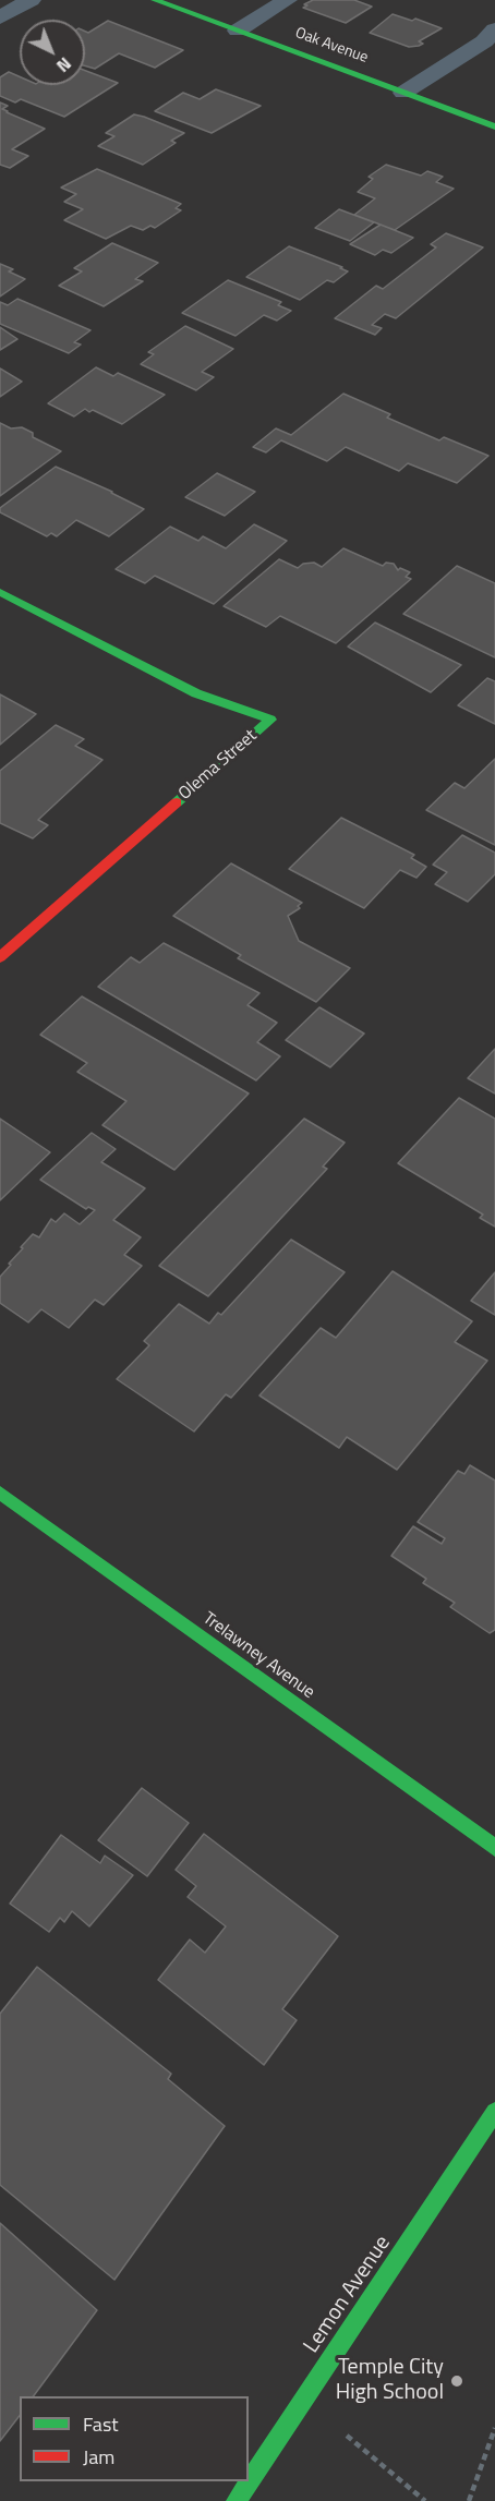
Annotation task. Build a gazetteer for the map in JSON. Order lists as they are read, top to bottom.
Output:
{
  "streets": {
    "street": [
      "Oak Avenue",
      "Olema Street",
      "Trelawney Avenue",
      "Lemon Avenue"
    ]
  },
  "places": ["Temple City High School"],
  "legend": ["Fast", "Jam"],
  "north": "bottom right"
}
